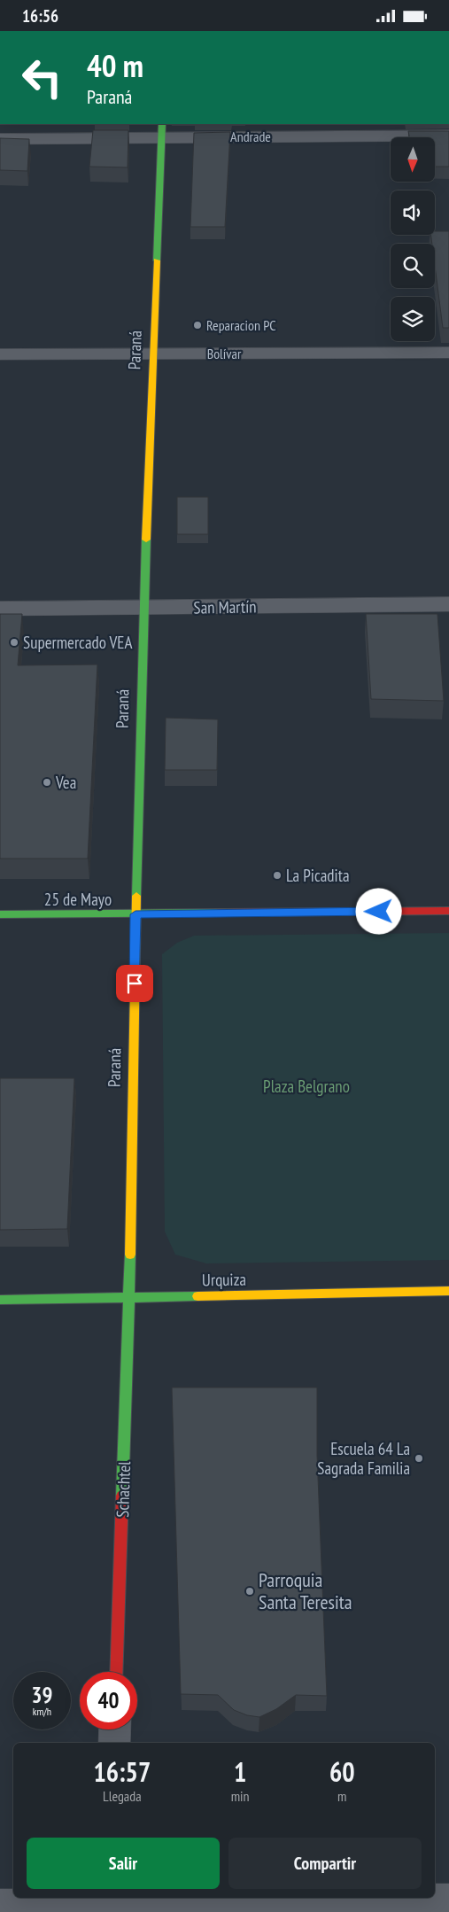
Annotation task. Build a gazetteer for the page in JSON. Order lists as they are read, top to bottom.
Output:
{
  "streets": {
    "street": [
      "Andrade",
      "Paraná",
      "Bolívar",
      "San Martín",
      "25 de Mayo",
      "Urquiza",
      "Schachtel"
    ]
  },
  "crossings": [
    ["Andrade", "Paraná"],
    ["Paraná", "Bolívar"],
    ["Paraná", "San Martín"],
    ["Paraná", "25 de Mayo"],
    ["Paraná", "Urquiza"],
    ["Paraná", "Schachtel"],
    ["Urquiza", "Schachtel"]
  ],
  "parks": ["Plaza Belgrano"],
  "places": [
    "Reparacion PC",
    "Supermercado VEA",
    "Vea",
    "La Picadita",
    "Escuela 64 La Sagrada Familia",
    "Parroquia Santa Teresita"
  ],
  "north": "bottom",
  "page": {
    "status": "16:56",
    "turn": ["40 m", "Paraná"],
    "speed": "39 km/h",
    "limit": "40",
    "eta": [
      "16:57",
      "Llegada",
      "1",
      "min",
      "60",
      "m"
    ],
    "buttons": ["Salir", "Compartir"]
  }
}
